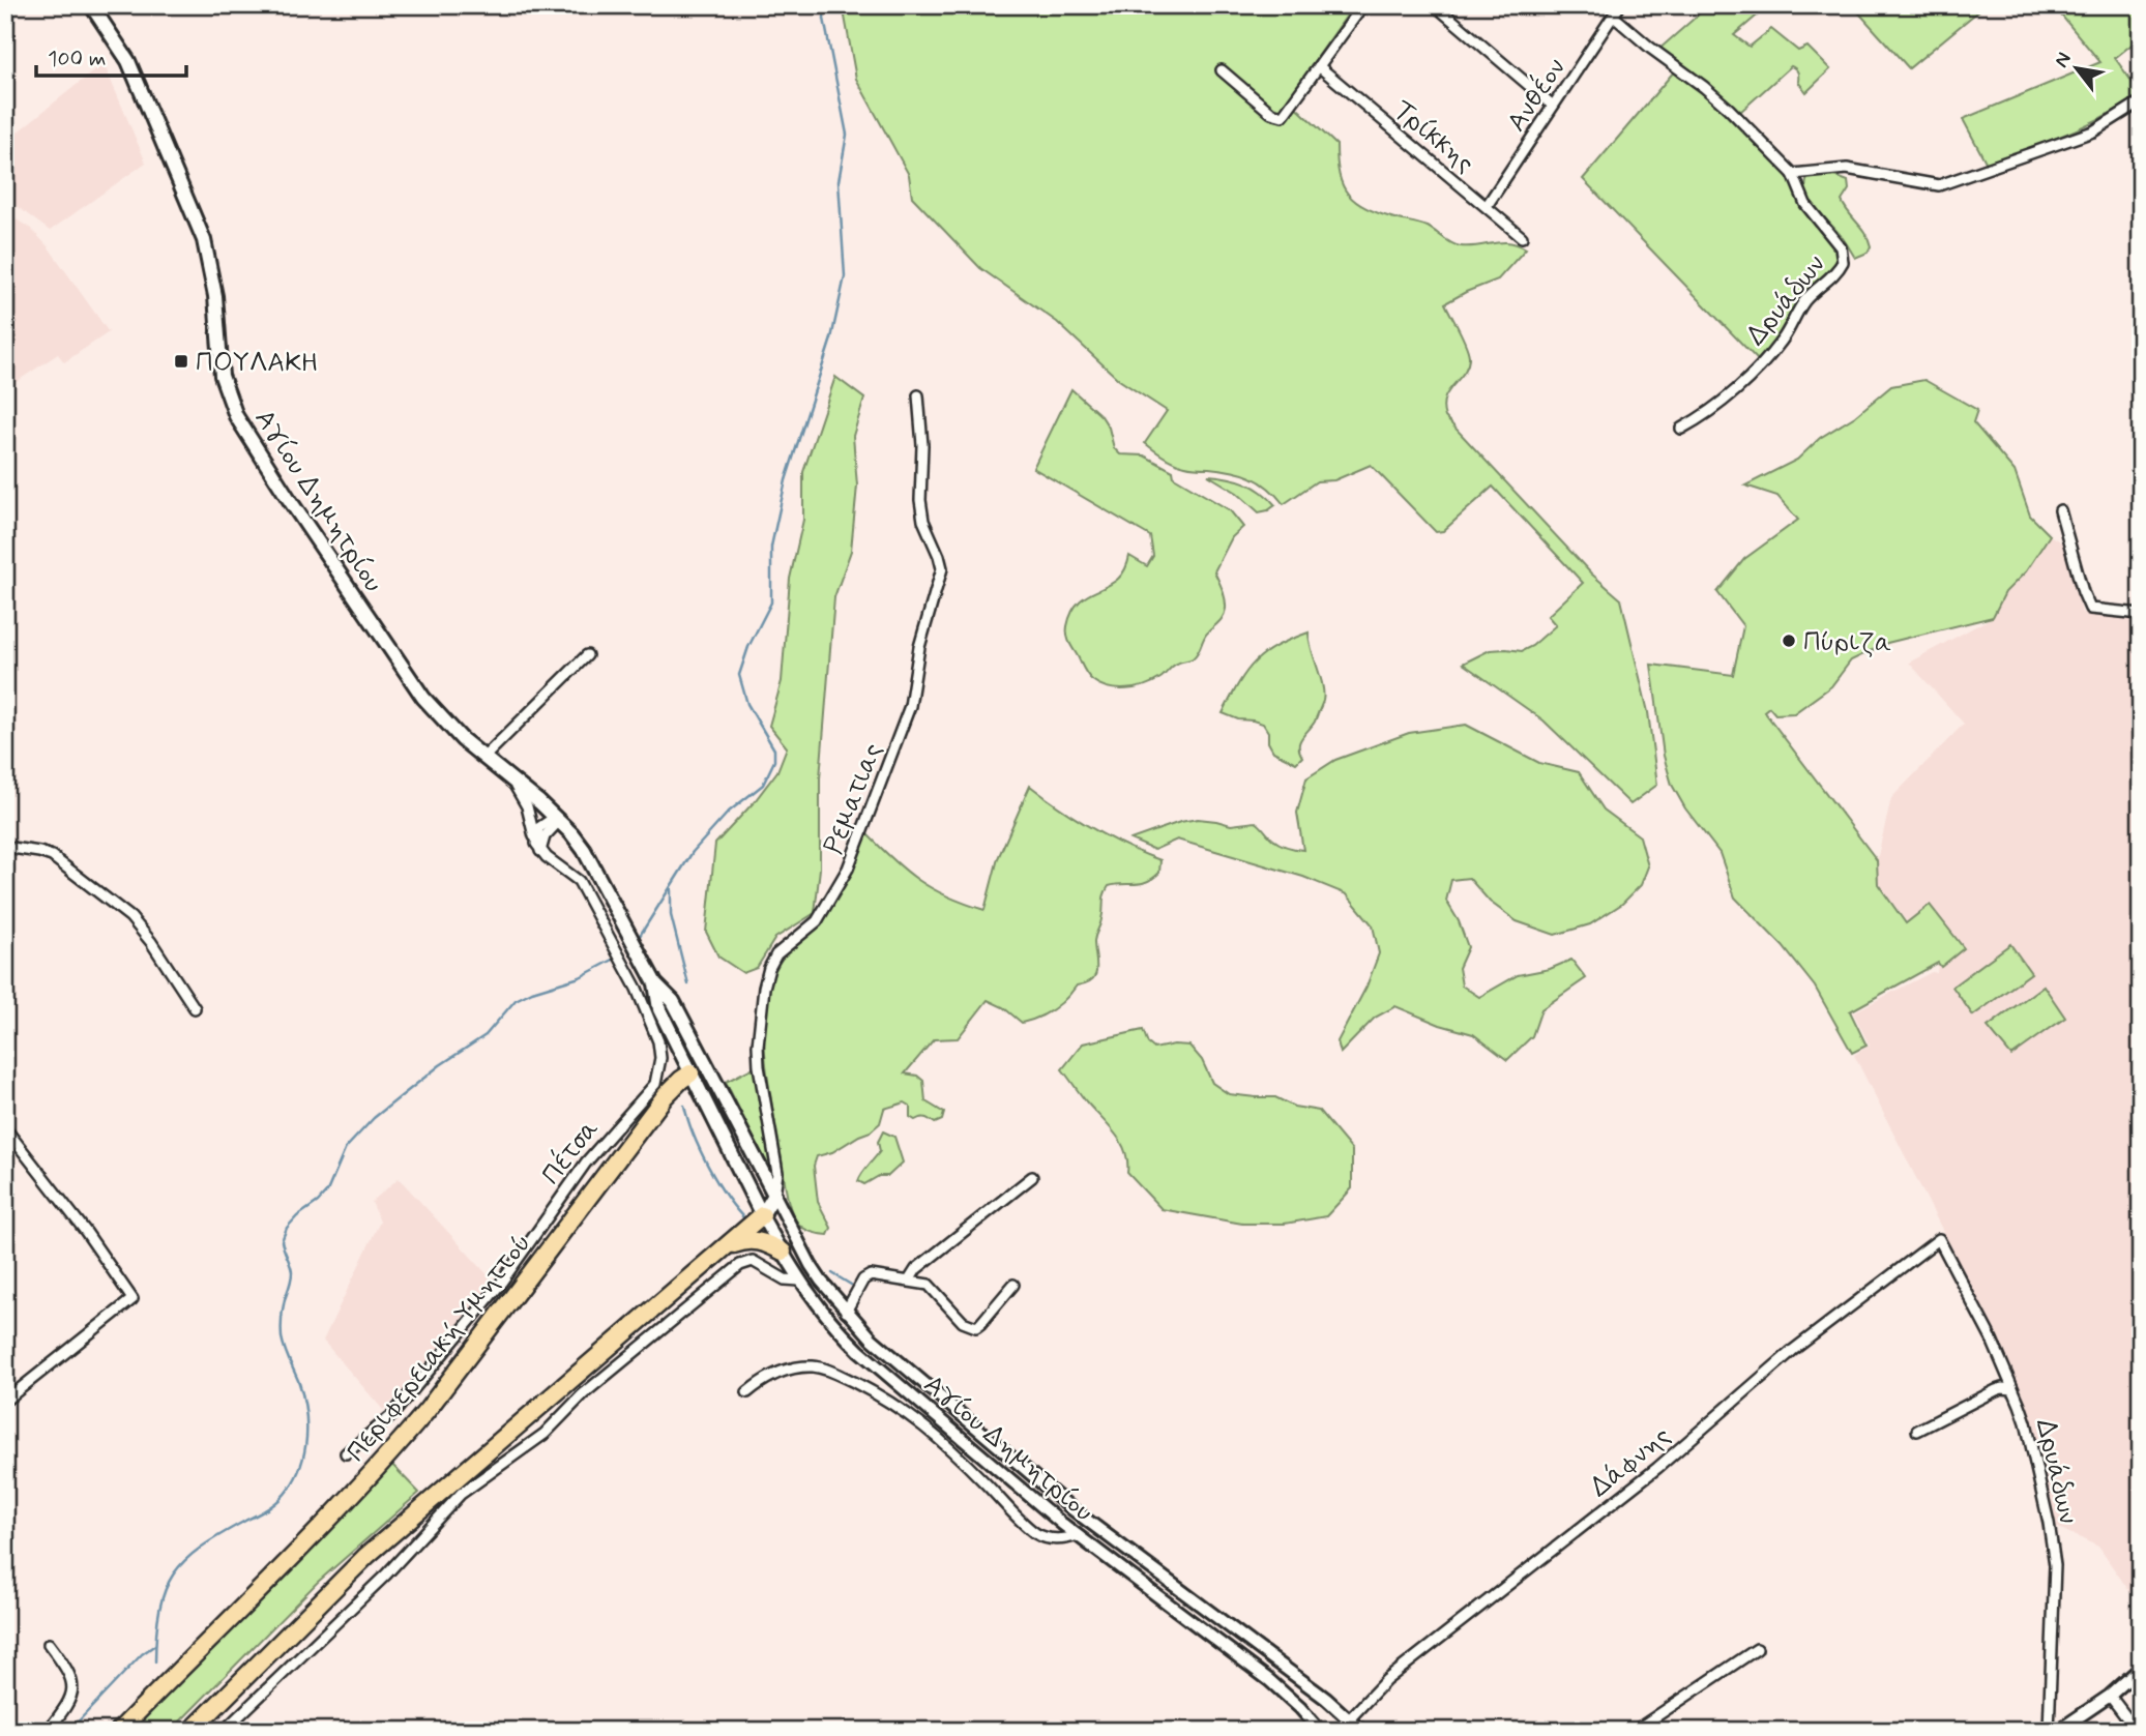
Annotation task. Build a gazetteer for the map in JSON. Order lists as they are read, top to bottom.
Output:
{
  "streets": {
    "highway": ["Περιφερειακή Υμηττού"],
    "main road": ["Αγίου Δημητρίου"],
    "street": [
      "Ανθέον",
      "Τρίκκης",
      "Δρυάδων",
      "Ρεματιας",
      "Πέτσα",
      "Δάφνης"
    ]
  },
  "crossings": [
    ["Ανθέον", "Τρίκκης"],
    ["Δρυάδων", "Δάφνης"],
    ["Αγίου Δημητρίου", "Ρεματιας"],
    ["Αγίου Δημητρίου", "Περιφερειακή Υμηττού"],
    ["Αγίου Δημητρίου", "Δάφνης"]
  ],
  "places": {
    "transit": ["ΠΟΥΛΑΚΗ"],
    "other": ["Πύριζα"]
  },
  "scale_bar": "100 m",
  "north": "top left"
}
